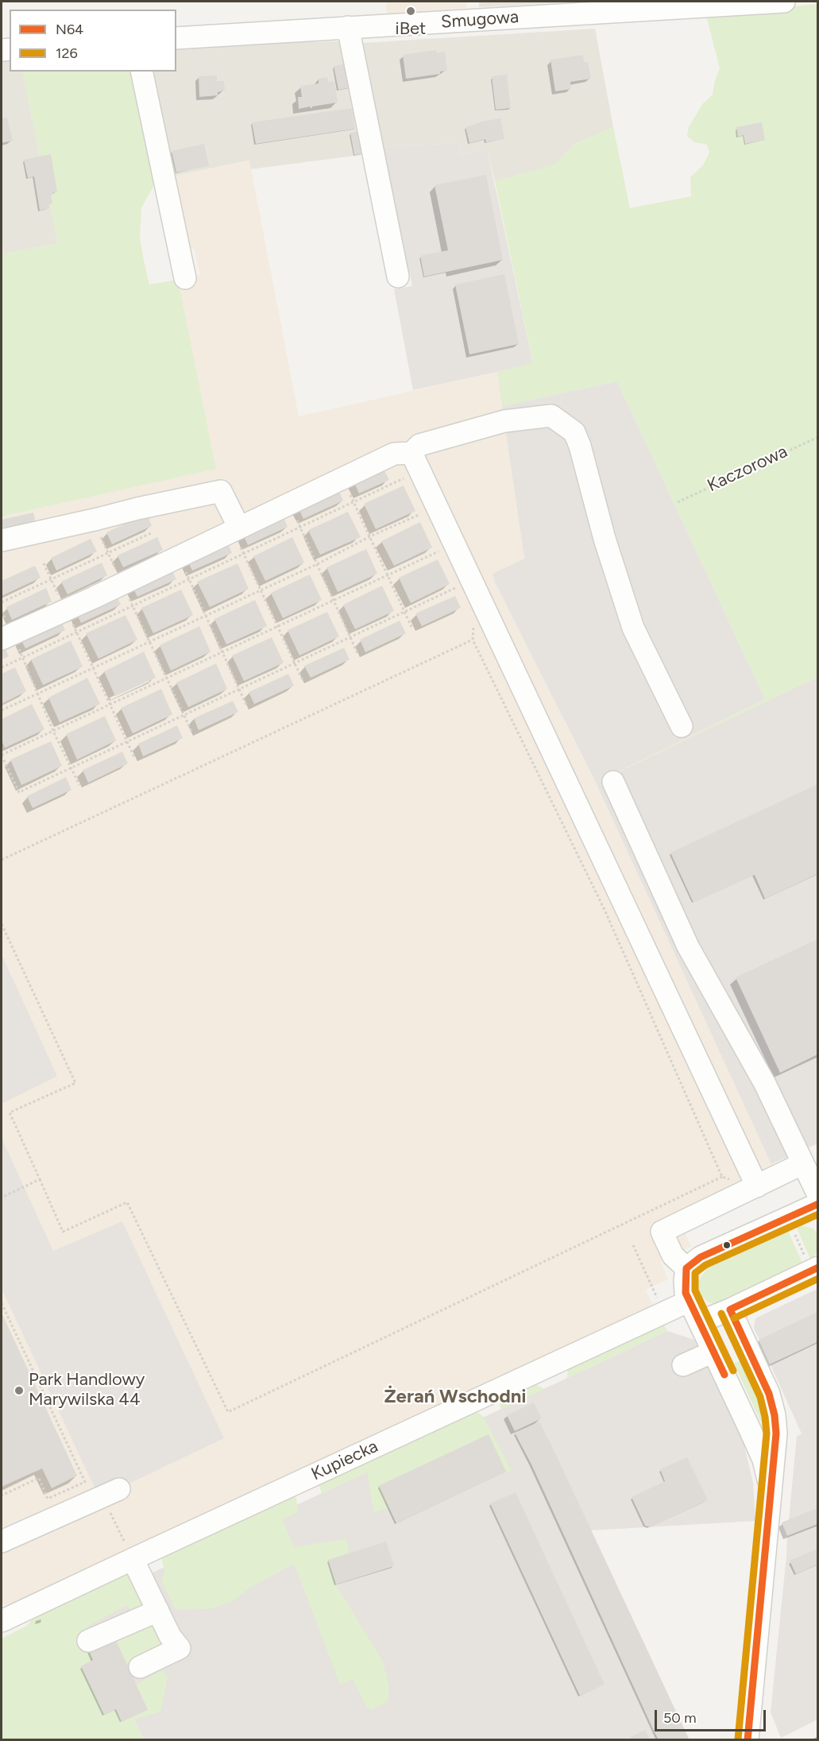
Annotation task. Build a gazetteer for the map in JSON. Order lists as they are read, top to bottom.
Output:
{
  "streets": {
    "street": ["Smugowa", "Kupiecka"],
    "path": ["Kaczorowa"]
  },
  "districts": ["Żerań Wschodni"],
  "places": ["iBet", "Park Handlowy Marywilska 44"],
  "lines": ["transit line N64", "transit line 126"],
  "legend": ["N64", "126"],
  "scale_bar": "50 m"
}
